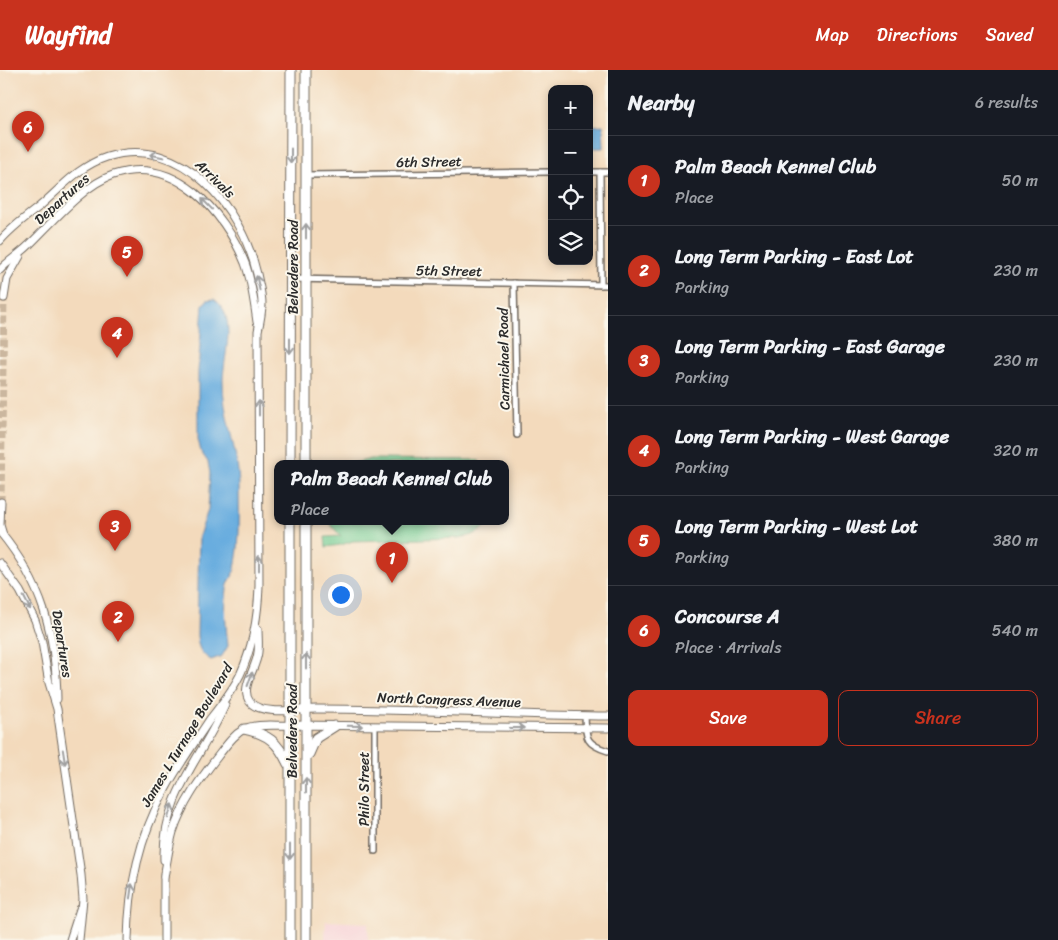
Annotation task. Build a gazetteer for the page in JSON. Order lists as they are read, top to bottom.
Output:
{
  "streets": {
    "main road": ["Belvedere Road"],
    "street": [
      "6th Street",
      "Arrivals",
      "Departures",
      "5th Street",
      "Carmichael Road",
      "North Congress Avenue",
      "James L Turnage Boulevard",
      "Philo Street"
    ]
  },
  "crossings": [
    ["6th Street", "Belvedere Road"],
    ["Arrivals", "Departures"],
    ["Arrivals", "James L Turnage Boulevard"],
    ["Departures", "James L Turnage Boulevard"],
    ["Belvedere Road", "5th Street"],
    ["Belvedere Road", "North Congress Avenue"],
    ["5th Street", "Carmichael Road"],
    ["North Congress Avenue", "James L Turnage Boulevard"],
    ["North Congress Avenue", "Philo Street"]
  ],
  "page": {
    "header": "Wayfind",
    "nav": ["Map", "Directions", "Saved"],
    "heading": ["Nearby", "6 results"],
    "map_buttons": ["+", "−"],
    "pins": [
      "6",
      "5",
      "4",
      "3",
      "1",
      "2"
    ],
    "list": [
      {
        "mark": "1",
        "name": "Palm Beach Kennel Club",
        "note": "Place",
        "value": "50 m"
      },
      {
        "mark": "2",
        "name": "Long Term Parking - East Lot",
        "note": "Parking",
        "value": "230 m"
      },
      {
        "mark": "3",
        "name": "Long Term Parking - East Garage",
        "note": "Parking",
        "value": "230 m"
      },
      {
        "mark": "4",
        "name": "Long Term Parking - West Garage",
        "note": "Parking",
        "value": "320 m"
      },
      {
        "mark": "5",
        "name": "Long Term Parking - West Lot",
        "note": "Parking",
        "value": "380 m"
      },
      {
        "mark": "6",
        "name": "Concourse A",
        "note": "Place · Arrivals",
        "value": "540 m"
      }
    ],
    "popup": ["Palm Beach Kennel Club", "Place"],
    "buttons": ["Save", "Share"]
  }
}
